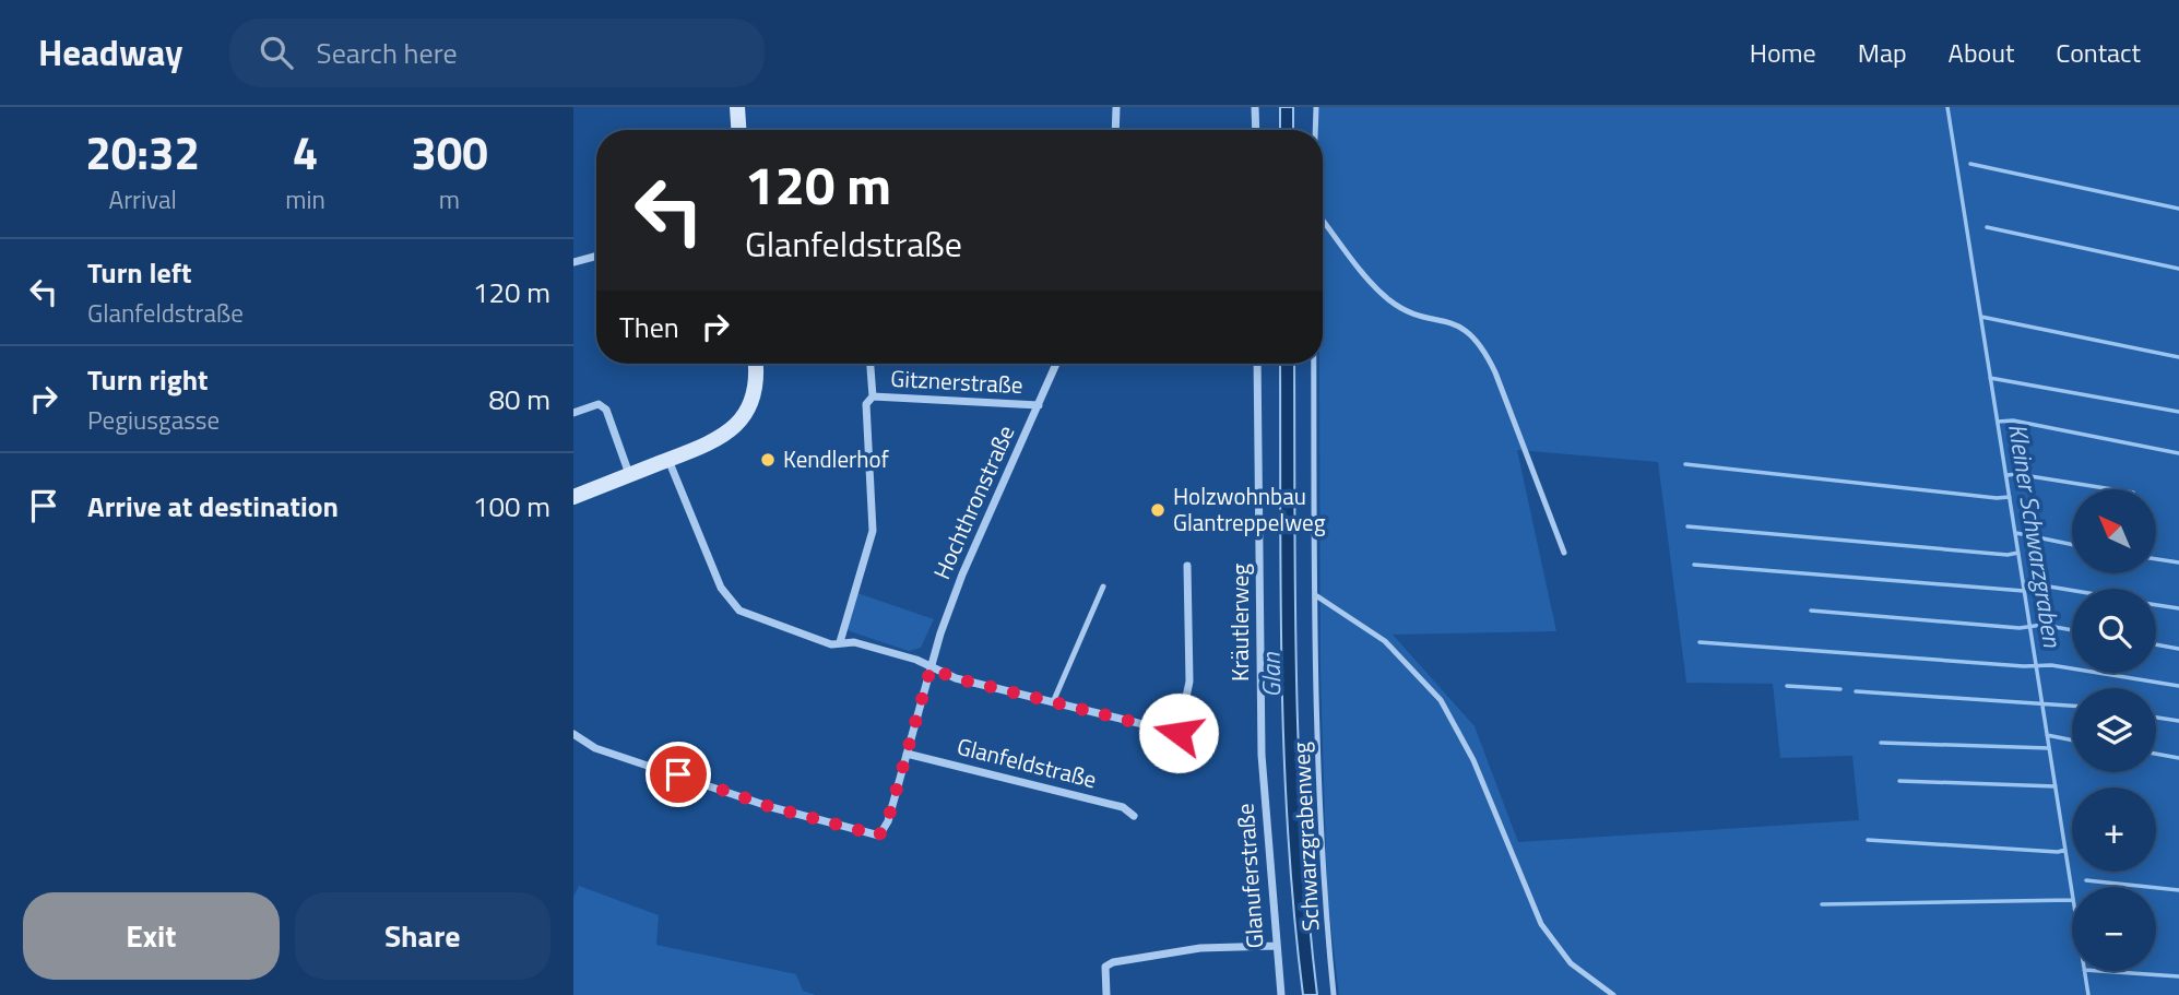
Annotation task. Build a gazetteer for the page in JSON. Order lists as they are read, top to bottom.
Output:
{
  "streets": {
    "street": [
      "Gitznerstraße",
      "Hochthronstraße",
      "Kräutlerweg",
      "Glanfeldstraße",
      "Glanuferstraße"
    ],
    "lane": ["Schwarzgrabenweg"]
  },
  "crossings": [
    ["Gitznerstraße", "Hochthronstraße"],
    ["Kräutlerweg", "Glanuferstraße"]
  ],
  "water": ["Kleiner Schwarzgraben", "Glan"],
  "places": ["Kendlerhof", "Holzwohnbau Glantreppelweg"],
  "north": "top left",
  "page": {
    "header": "Headway",
    "search": "Search here",
    "nav": [
      "Home",
      "Map",
      "About",
      "Contact"
    ],
    "eta": [
      "20:32",
      "Arrival",
      "4",
      "min",
      "300",
      "m"
    ],
    "turn": ["120 m", "Glanfeldstraße"],
    "list": [
      {
        "name": "Turn left",
        "note": "Glanfeldstraße",
        "value": "120 m"
      },
      {
        "name": "Turn right",
        "note": "Pegiusgasse",
        "value": "80 m"
      },
      {
        "name": "Arrive at destination",
        "value": "100 m"
      }
    ],
    "then": "Then",
    "map_buttons": ["+", "−"],
    "buttons": ["Exit", "Share"]
  }
}
